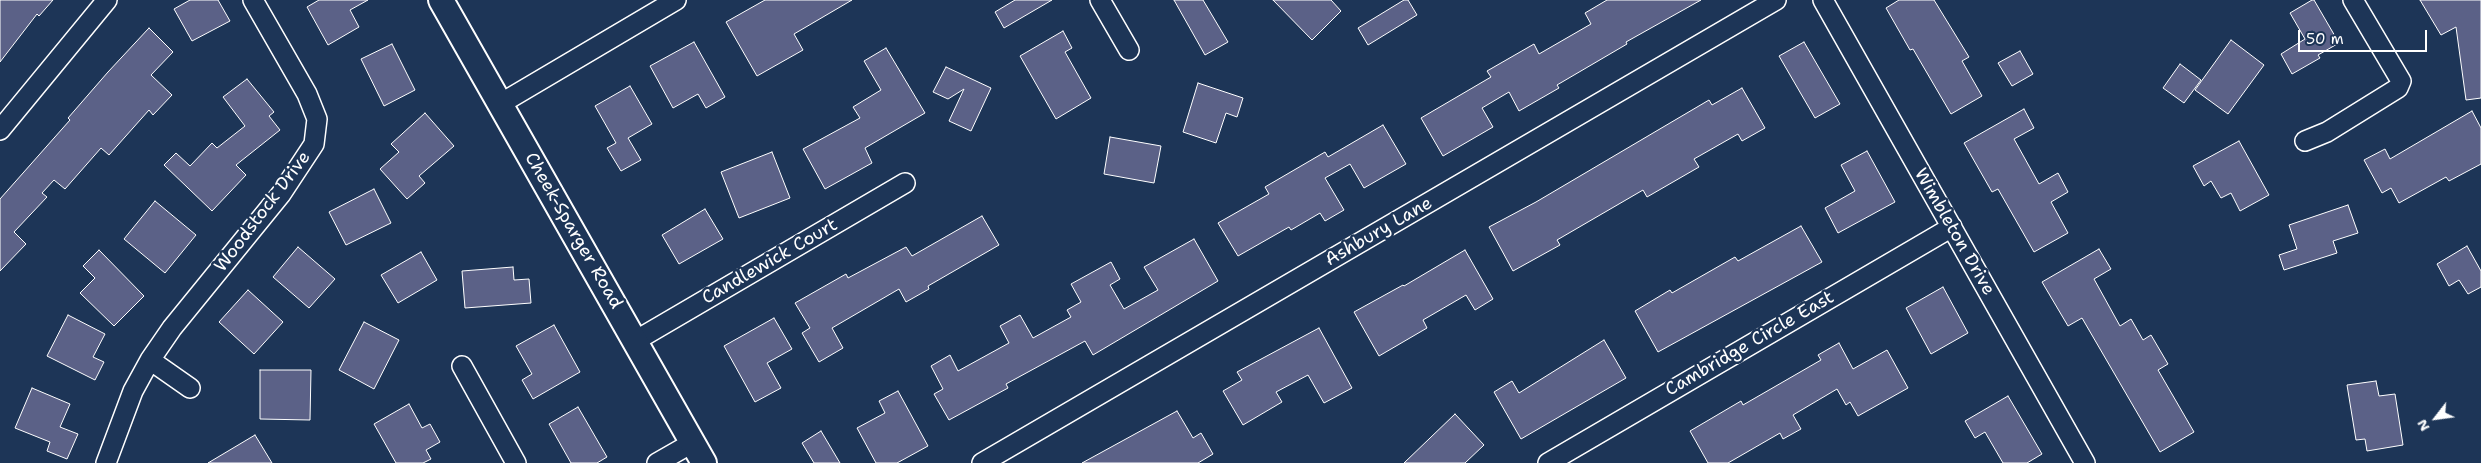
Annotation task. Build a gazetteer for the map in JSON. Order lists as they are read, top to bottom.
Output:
{
  "streets": {
    "main road": ["Cheek-Sparger Road"],
    "street": [
      "Woodstock Drive",
      "Ashbury Lane",
      "Wimbleton Drive",
      "Candlewick Court",
      "Cambridge Circle East"
    ]
  },
  "crossings": [
    ["Cheek-Sparger Road", "Candlewick Court"],
    ["Wimbleton Drive", "Cambridge Circle East"]
  ],
  "scale_bar": "50 m",
  "north": "bottom left"
}
